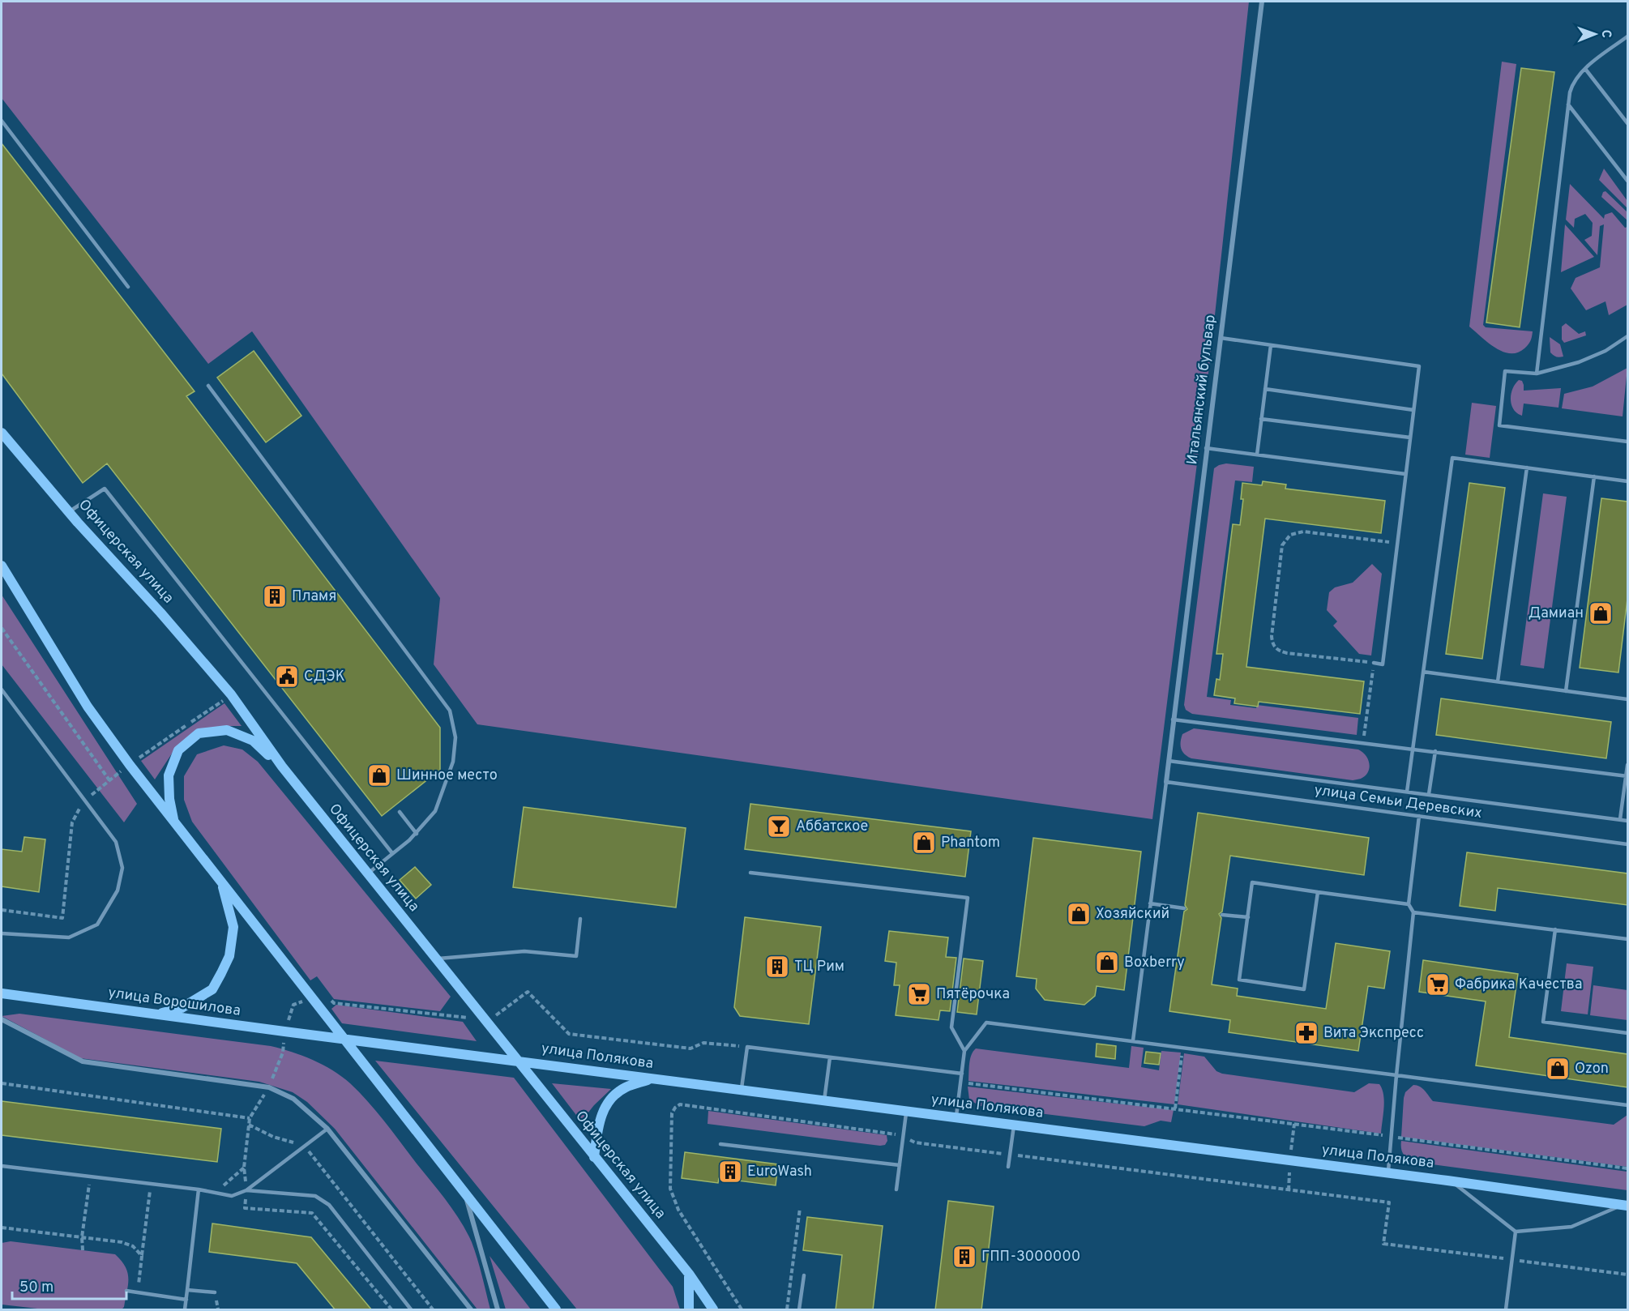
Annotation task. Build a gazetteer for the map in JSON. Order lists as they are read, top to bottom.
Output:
{
  "streets": {
    "main road": ["Офицерская улица", "улица Ворошилова", "улица Полякова"],
    "street": ["Итальянский бульвар"],
    "lane": ["улица Семьи Деревских"]
  },
  "crossings": [
    ["Итальянский бульвар", "улица Семьи Деревских"],
    ["Офицерская улица", "улица Полякова"],
    ["улица Ворошилова", "улица Полякова"]
  ],
  "places": {
    "building": [
      "Пламя",
      "ТЦ Рим",
      "EuroWash",
      "ГПП-3000000"
    ],
    "shop": [
      "Дамиан",
      "Шинное место",
      "Phantom",
      "Хозяйский",
      "Boxberry",
      "Ozon"
    ],
    "public building": ["СДЭК"],
    "bar": ["Аббатское"],
    "supermarket": ["Фабрика Качества", "Пятёрочка"],
    "pharmacy": ["Вита Экспресс"]
  },
  "scale_bar": "50 m",
  "north": "right"
}
